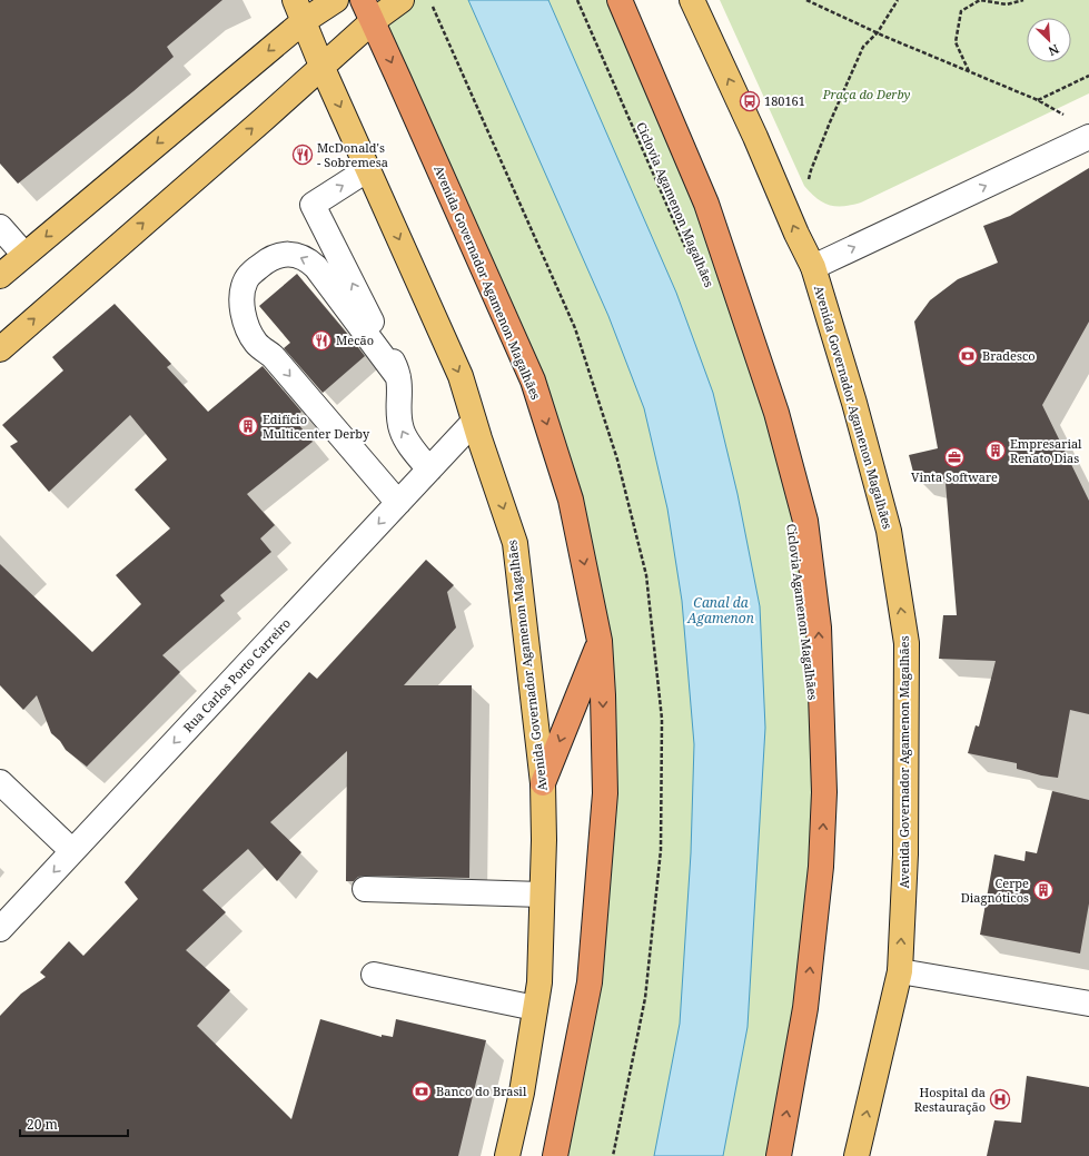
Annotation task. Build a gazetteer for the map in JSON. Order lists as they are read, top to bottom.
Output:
{
  "streets": {
    "highway": ["Avenida Governador Agamenon Magalhães"],
    "street": ["Rua Carlos Porto Carreiro"],
    "path": ["Ciclovia Agamenon Magalhães"]
  },
  "crossings": [
    ["Avenida Governador Agamenon Magalhães", "Rua Carlos Porto Carreiro"]
  ],
  "one_way": ["Rua Carlos Porto Carreiro"],
  "water": ["Canal da Agamenon"],
  "parks": ["Praça do Derby"],
  "places": {
    "bus stop": ["180161"],
    "restaurant": ["McDonald's - Sobremesa", "Mecão"],
    "bank": ["Bradesco", "Banco do Brasil"],
    "building": ["Edifício Multicenter Derby", "Empresarial Renato Dias", "Cerpe Diagnóticos"],
    "office": ["Vinta Software"],
    "hospital": ["Hospital da Restauração"]
  },
  "scale_bar": "20 m",
  "north": "bottom right"
}
